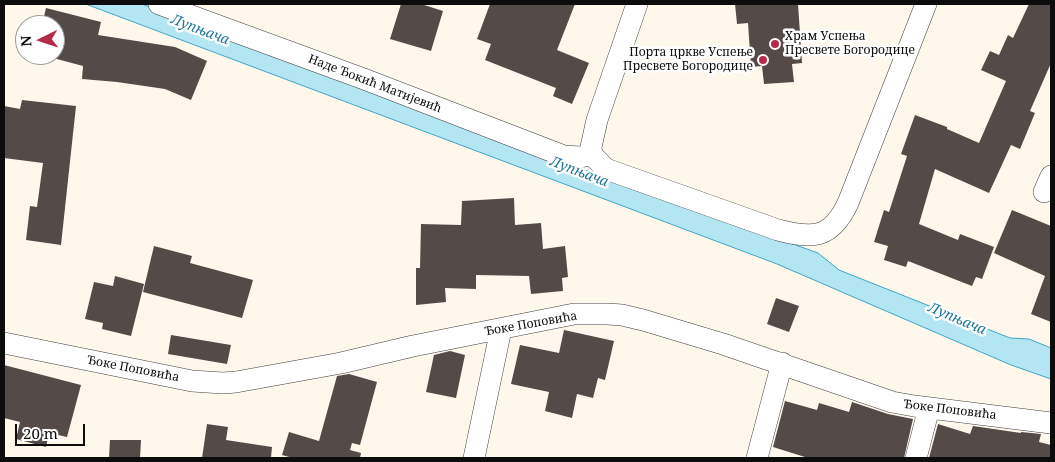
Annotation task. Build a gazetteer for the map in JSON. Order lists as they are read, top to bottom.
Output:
{
  "streets": {
    "street": ["Наде Ђокић Матијевић", "Ђоке Поповића"]
  },
  "water": ["Лупњача"],
  "places": ["Храм Успења Пресвете Богородице", "Порта цркве Успење Пресвете Богородице"],
  "scale_bar": "20 m",
  "north": "left"
}
